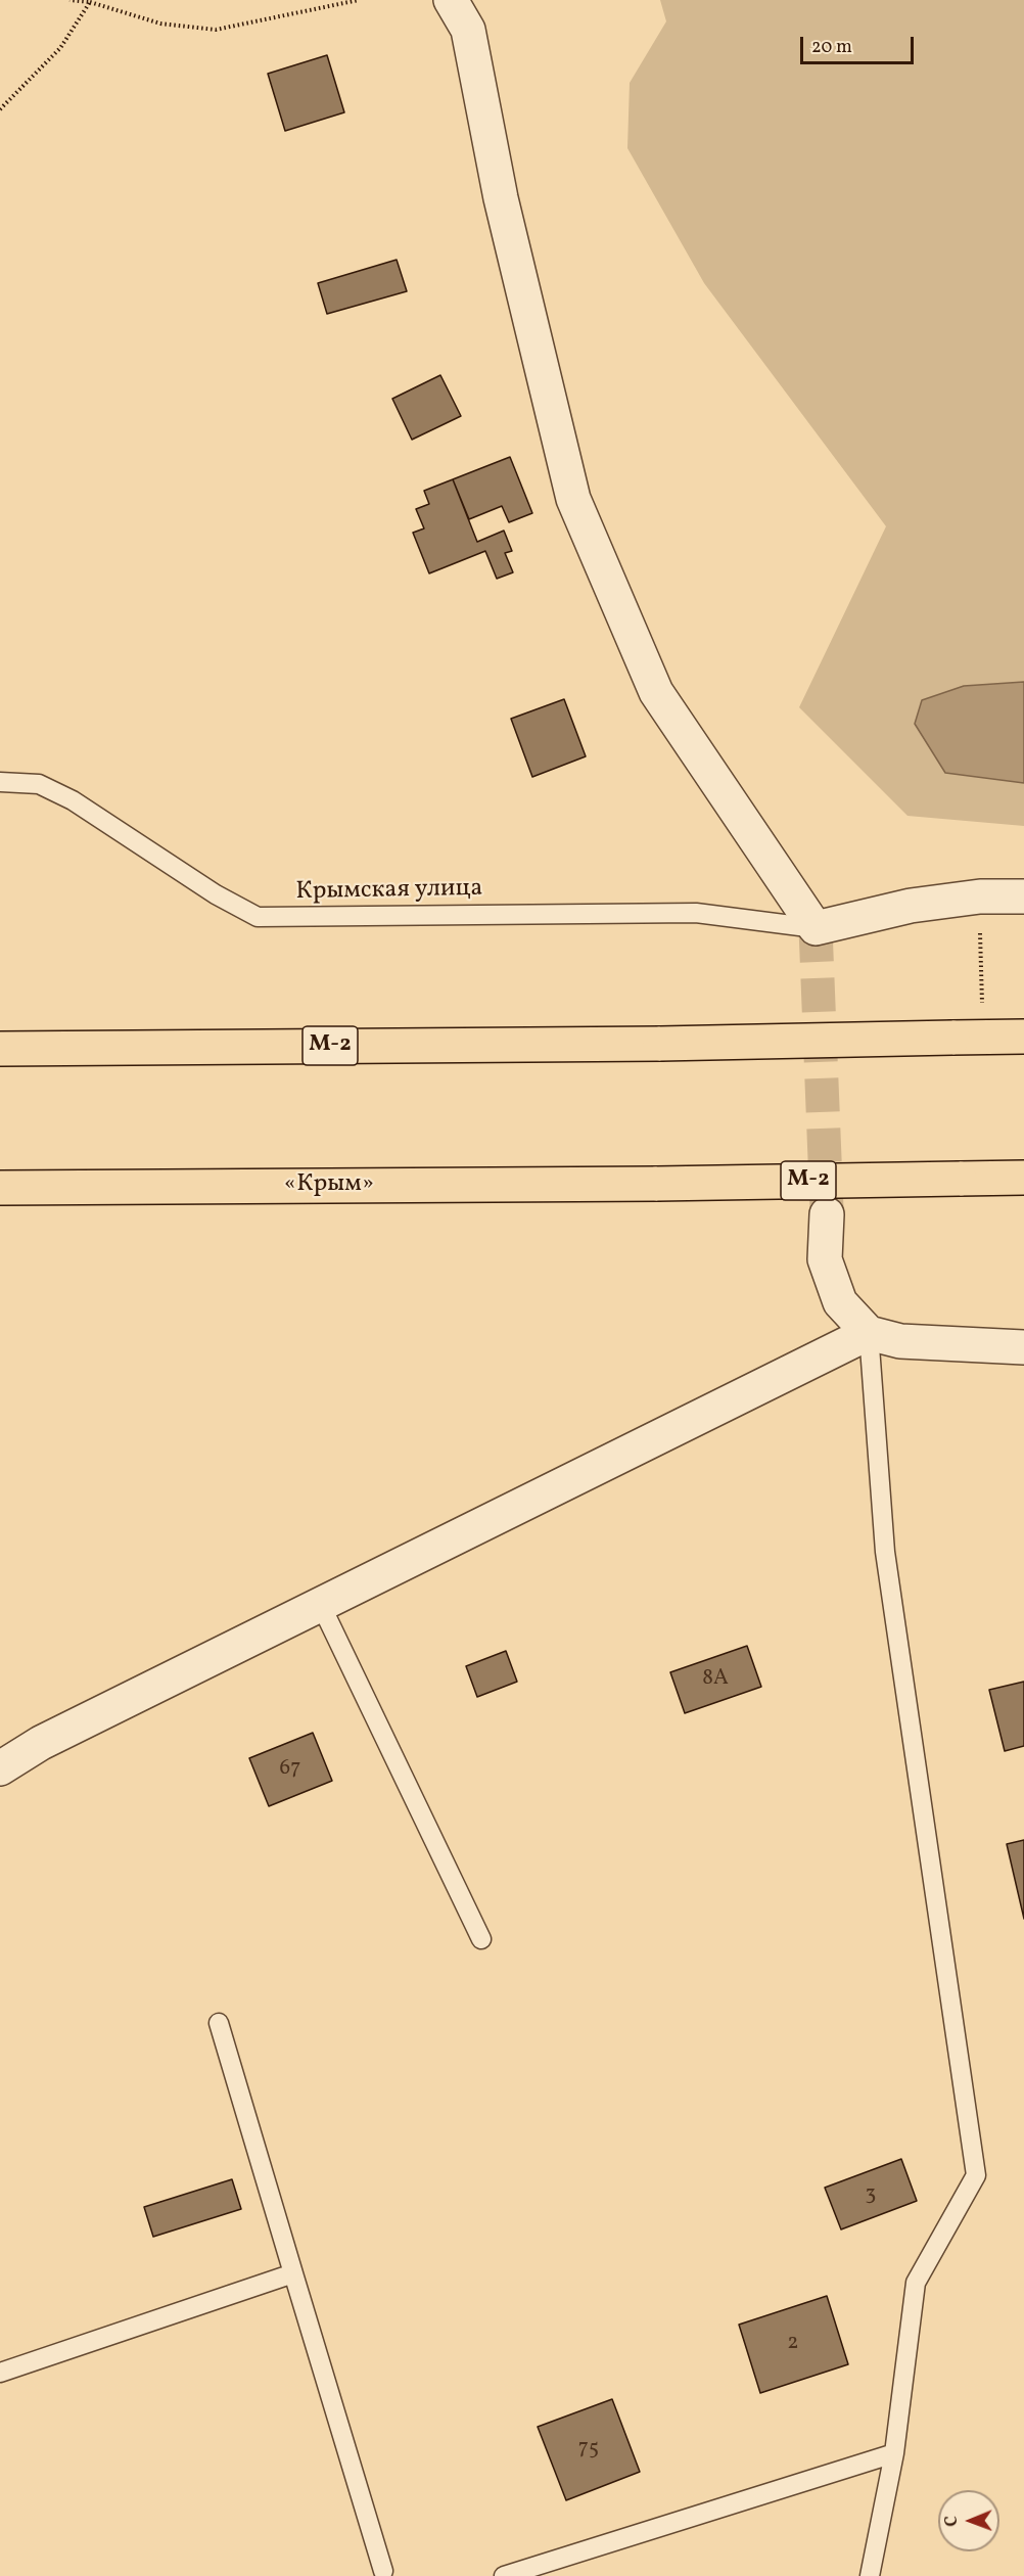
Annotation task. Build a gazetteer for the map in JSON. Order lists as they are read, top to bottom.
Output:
{
  "streets": {
    "highway": ["М-2", "«Крым»"],
    "lane": ["Крымская улица"]
  },
  "house_numbers": [
    "8А",
    "67",
    "3",
    "2",
    "75"
  ],
  "scale_bar": "20 m",
  "north": "left"
}
